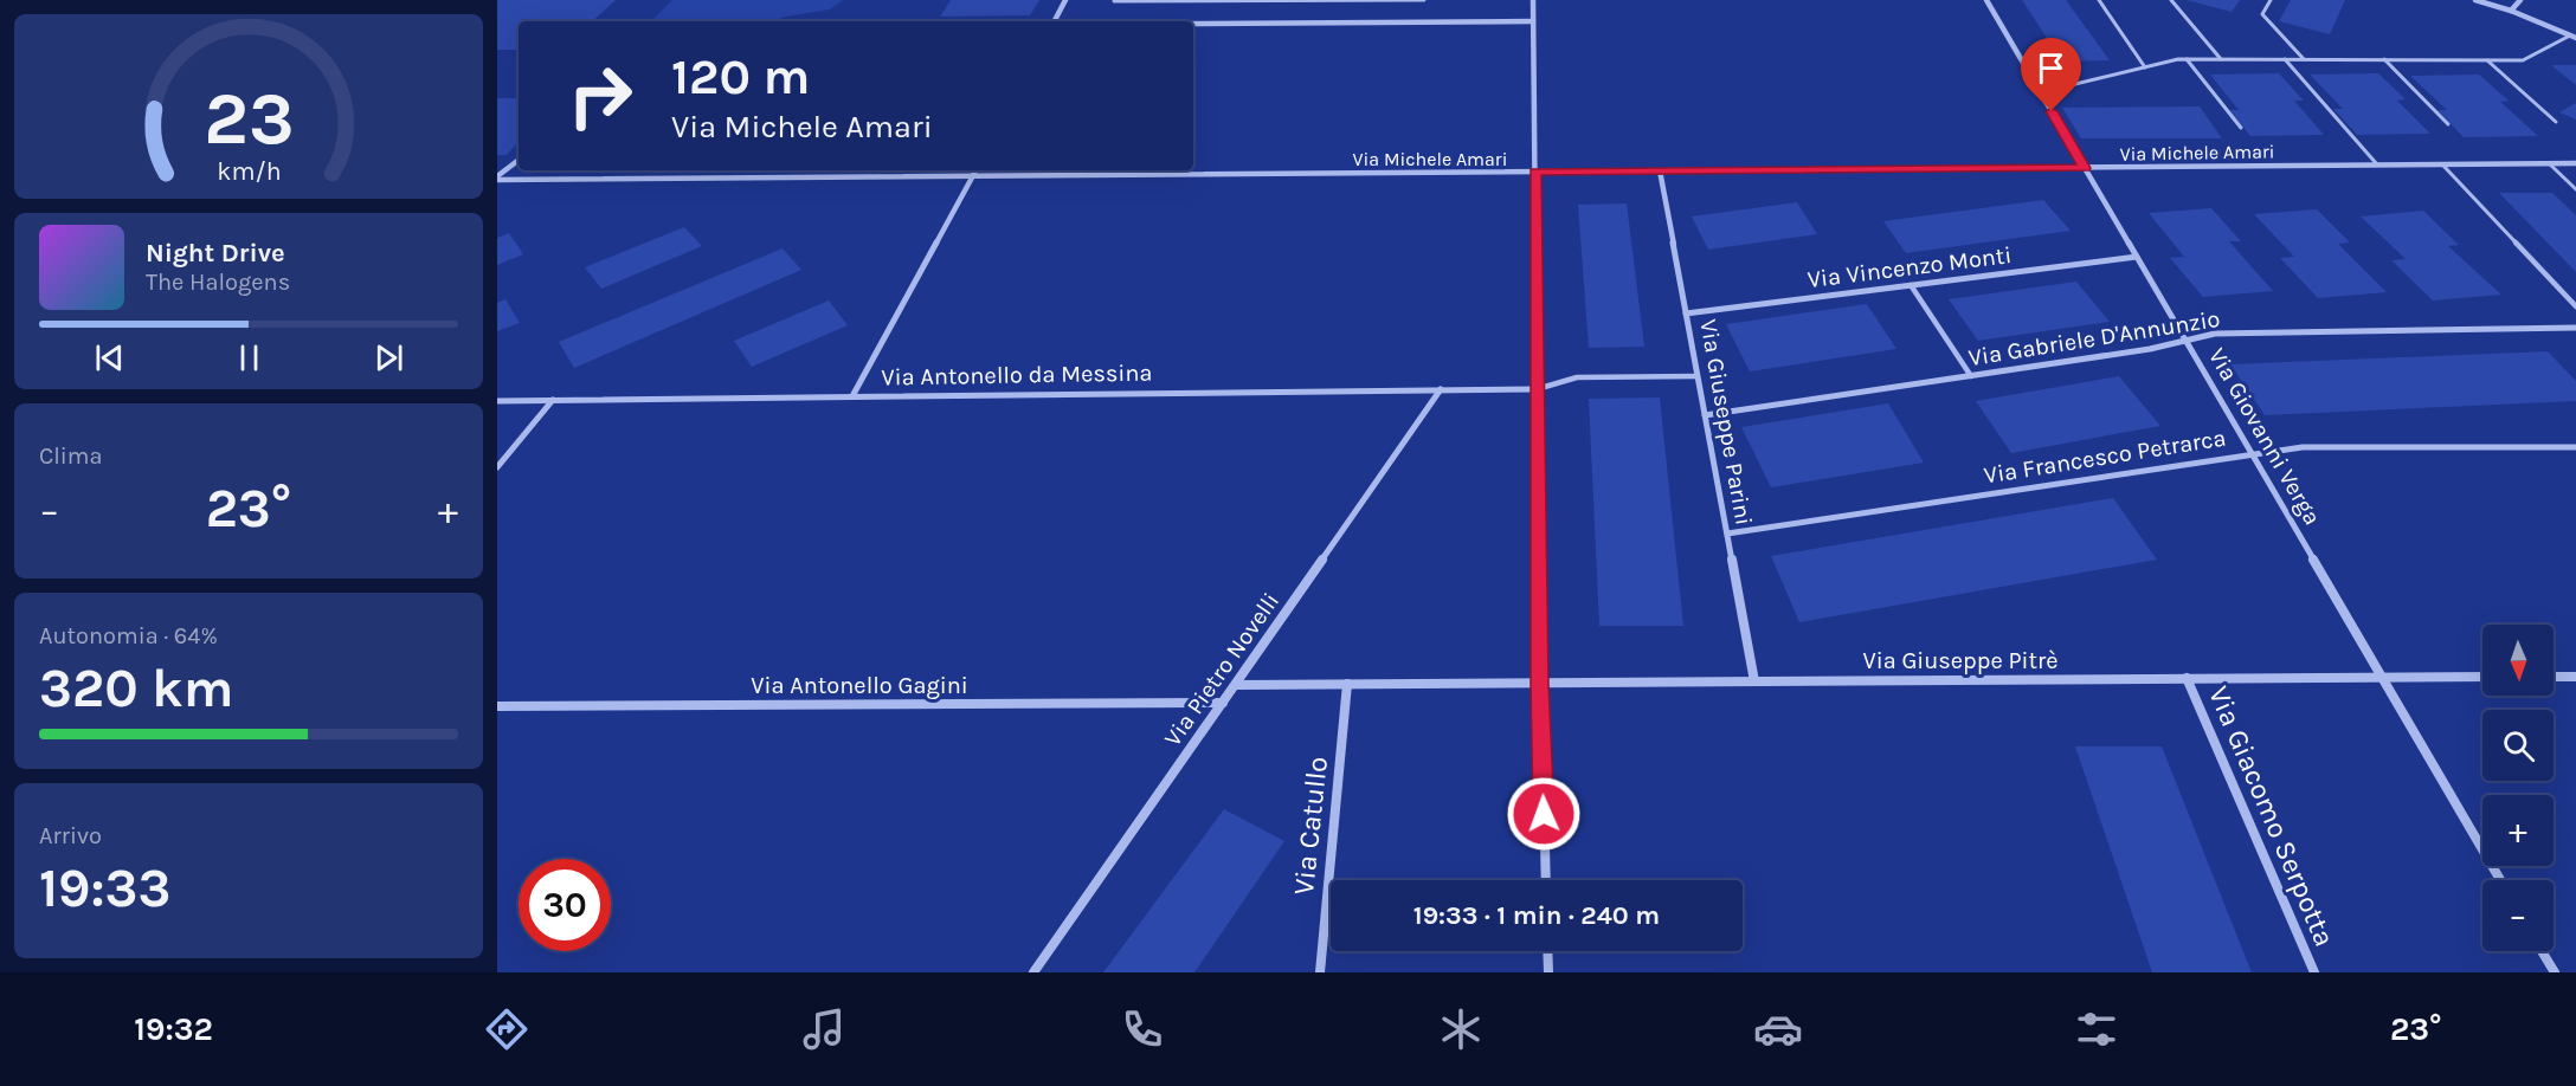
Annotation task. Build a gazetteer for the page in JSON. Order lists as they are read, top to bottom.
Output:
{
  "streets": {
    "street": [
      "Via Michele Amari",
      "Via Vincenzo Monti",
      "Via Gabriele D'Annunzio",
      "Via Antonello da Messina",
      "Via Giuseppe Parini",
      "Via Giovanni Verga",
      "Via Francesco Petrarca",
      "Via Giuseppe Pitrè",
      "Via Pietro Novelli",
      "Via Antonello Gagini",
      "Via Giacomo Serpotta",
      "Via Catullo"
    ]
  },
  "crossings": [
    ["Via Michele Amari", "Via Giuseppe Parini"],
    ["Via Michele Amari", "Via Giovanni Verga"],
    ["Via Vincenzo Monti", "Via Giuseppe Parini"],
    ["Via Vincenzo Monti", "Via Giovanni Verga"],
    ["Via Gabriele D'Annunzio", "Via Giuseppe Parini"],
    ["Via Gabriele D'Annunzio", "Via Giovanni Verga"],
    ["Via Antonello da Messina", "Via Pietro Novelli"],
    ["Via Giuseppe Parini", "Via Francesco Petrarca"],
    ["Via Giuseppe Parini", "Via Giuseppe Pitrè"],
    ["Via Giovanni Verga", "Via Francesco Petrarca"],
    ["Via Giovanni Verga", "Via Giuseppe Pitrè"],
    ["Via Giuseppe Pitrè", "Via Pietro Novelli"],
    ["Via Giuseppe Pitrè", "Via Giacomo Serpotta"],
    ["Via Giuseppe Pitrè", "Via Catullo"],
    ["Via Pietro Novelli", "Via Antonello Gagini"]
  ],
  "north": "bottom",
  "page": {
    "turn": ["120 m", "Via Michele Amari"],
    "song": ["Night Drive", "The Halogens"],
    "tile": [
      "Clima",
      ["Autonomia · 64%", "320 km"],
      ["Arrivo", "19:33"]
    ],
    "heat": ["−", "23°", "+"],
    "map_buttons": ["+", "−"],
    "limit": "30",
    "trip": "19:33 · 1 min · 240 m",
    "tabs": ["19:32", "23°"],
    "gauge": ["23", "km/h"]
  }
}
